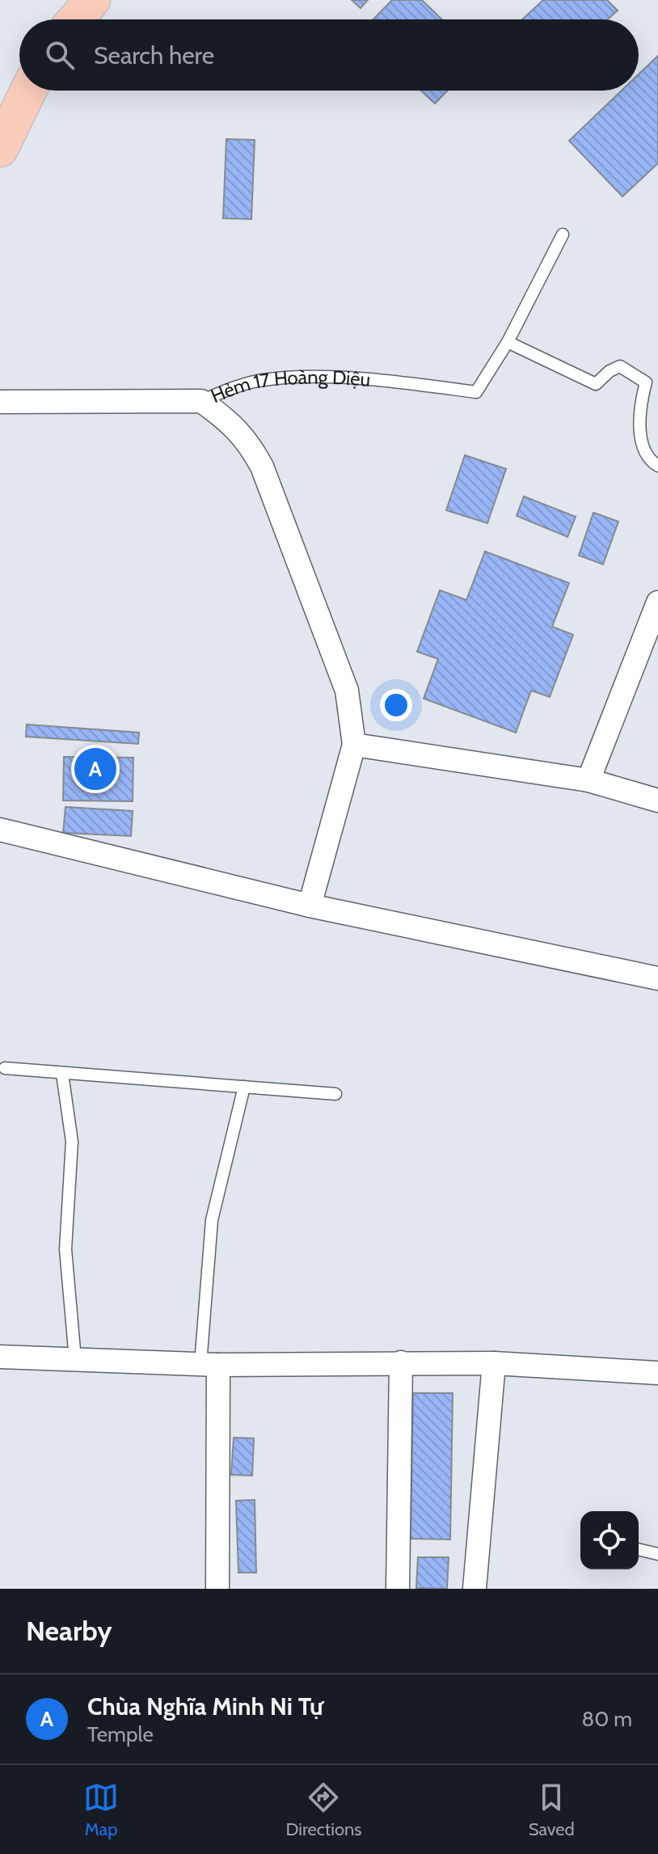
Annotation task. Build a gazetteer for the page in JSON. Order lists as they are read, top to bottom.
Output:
{
  "streets": {
    "lane": ["Hẻm 17 Hoàng Diệu"]
  },
  "page": {
    "search": "Search here",
    "pins": "A",
    "heading": "Nearby",
    "list": [
      {
        "mark": "A",
        "name": "Chùa Nghĩa Minh Ni Tự",
        "note": "Temple",
        "value": "80 m"
      }
    ],
    "nav": ["Map", "Directions", "Saved"]
  }
}
